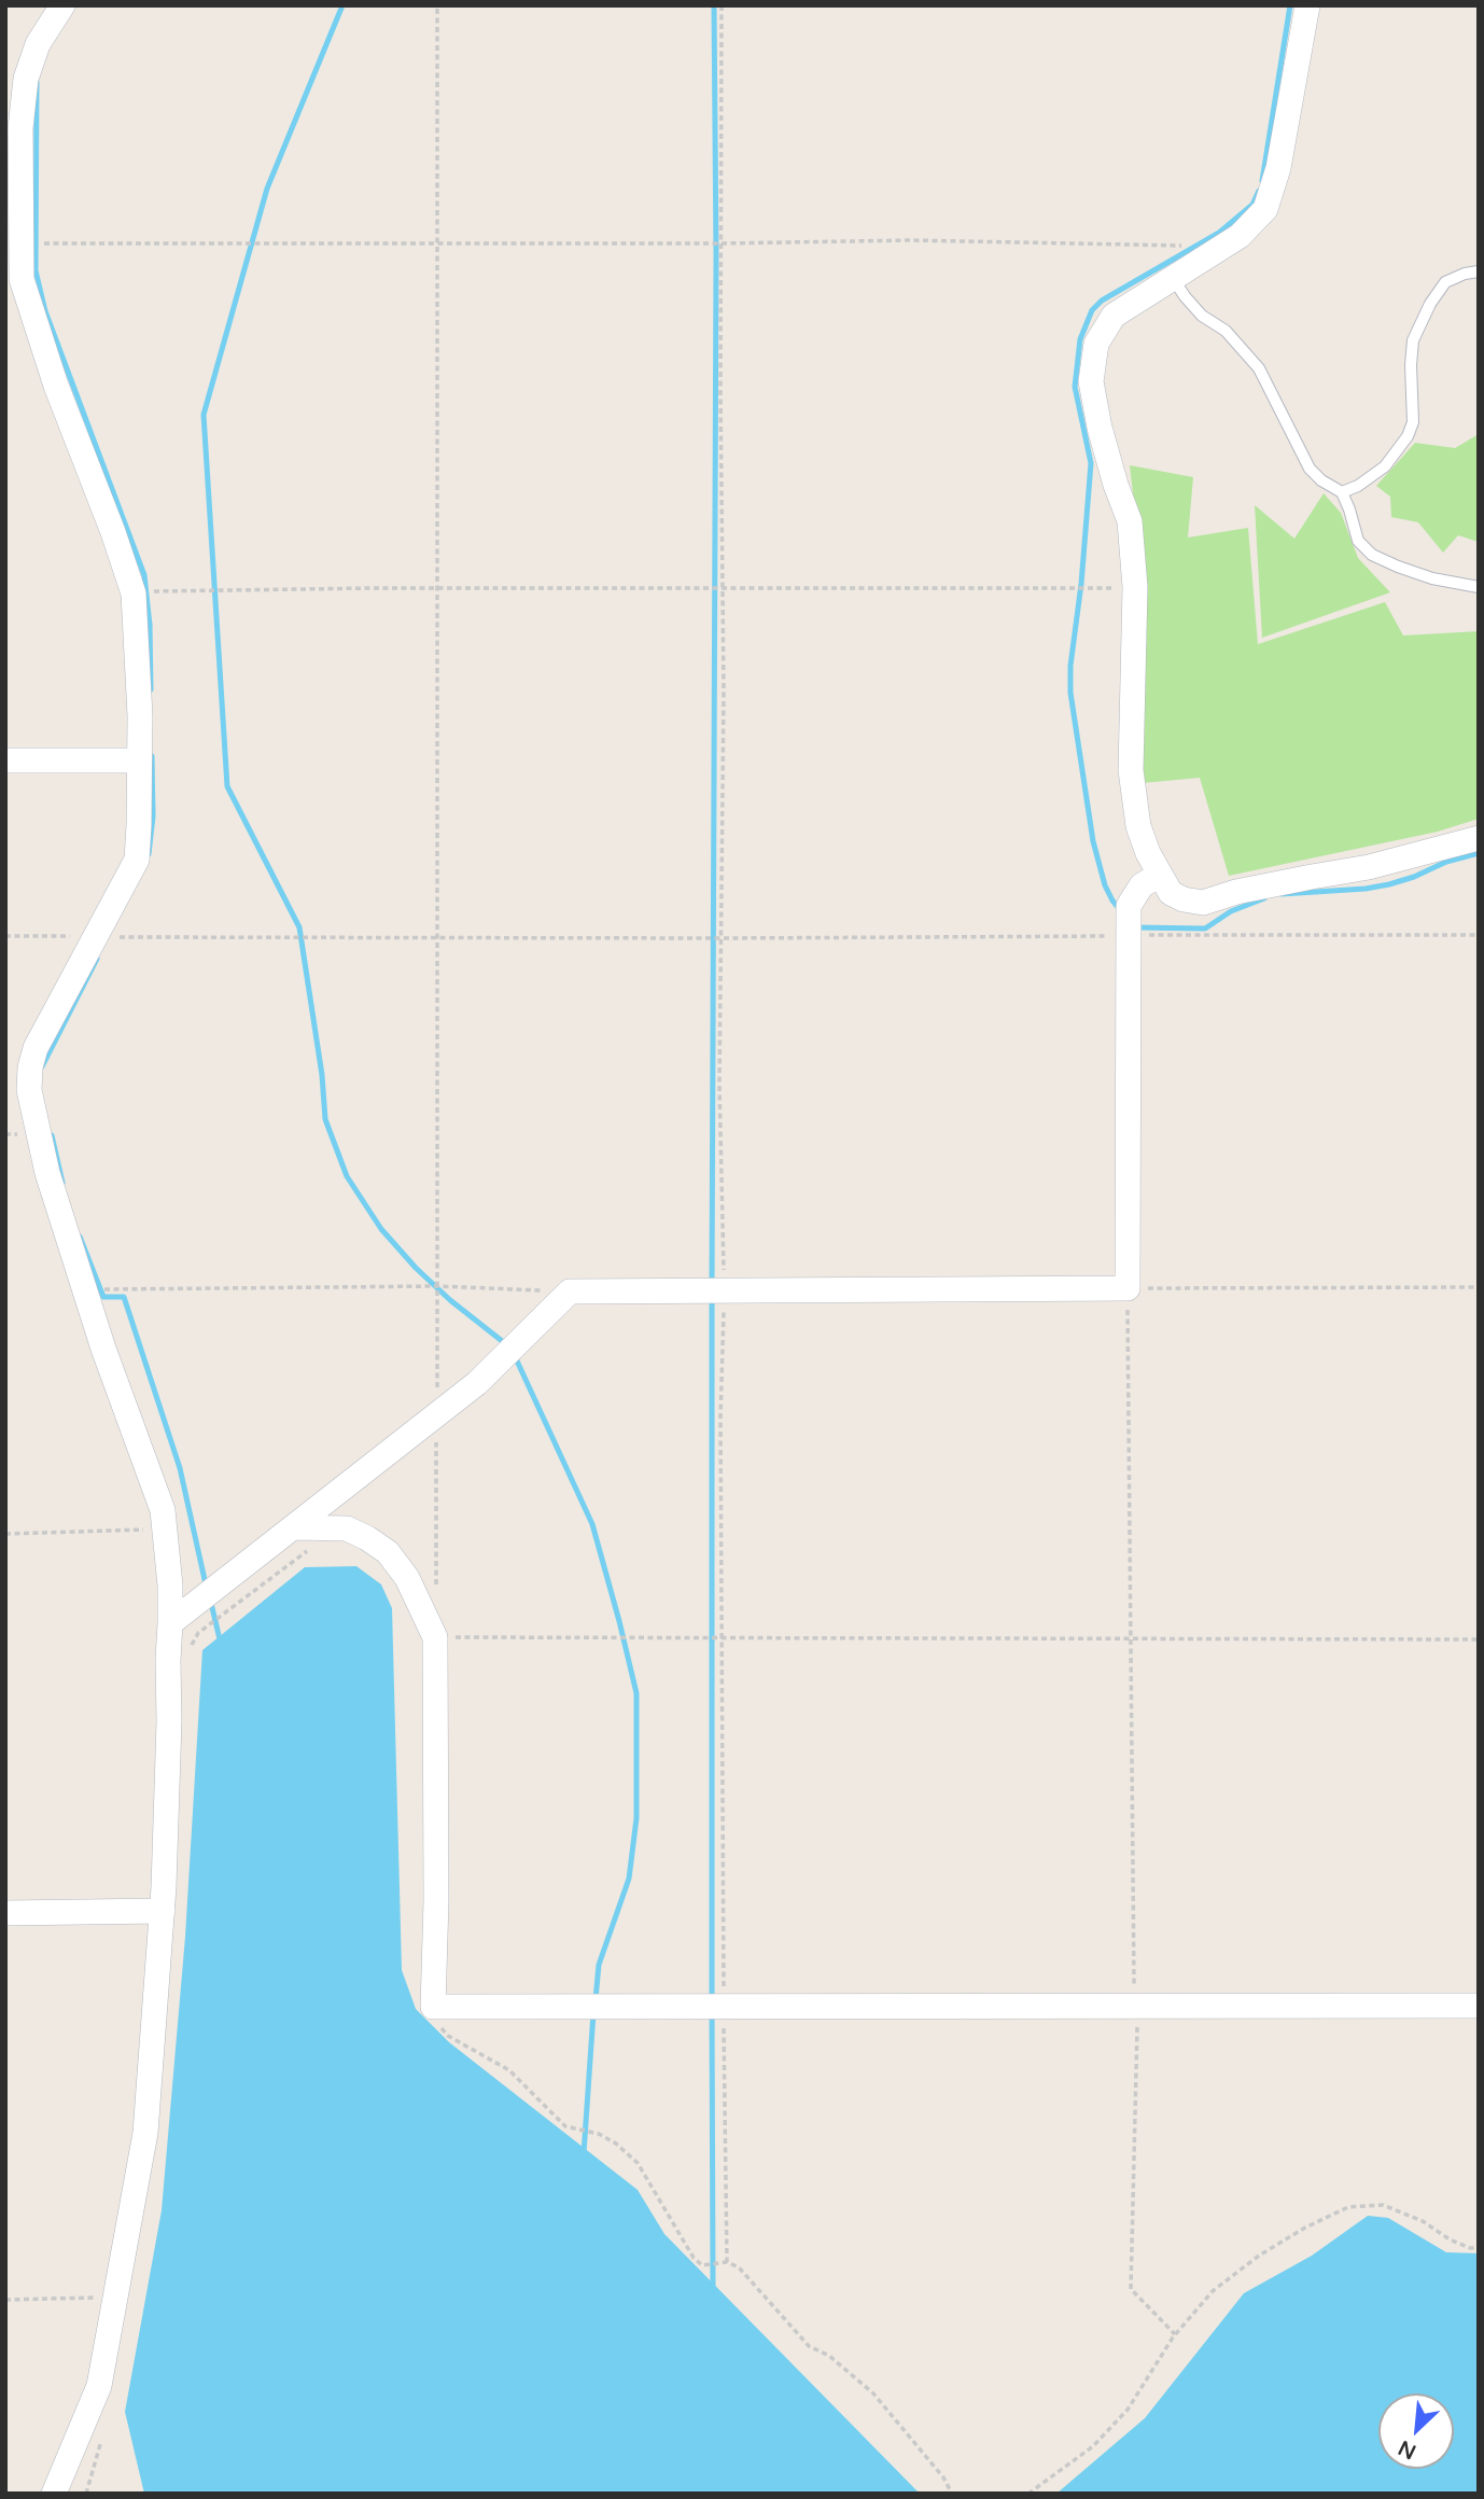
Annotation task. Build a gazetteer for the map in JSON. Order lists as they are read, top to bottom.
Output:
{
  "north": "bottom left"
}
